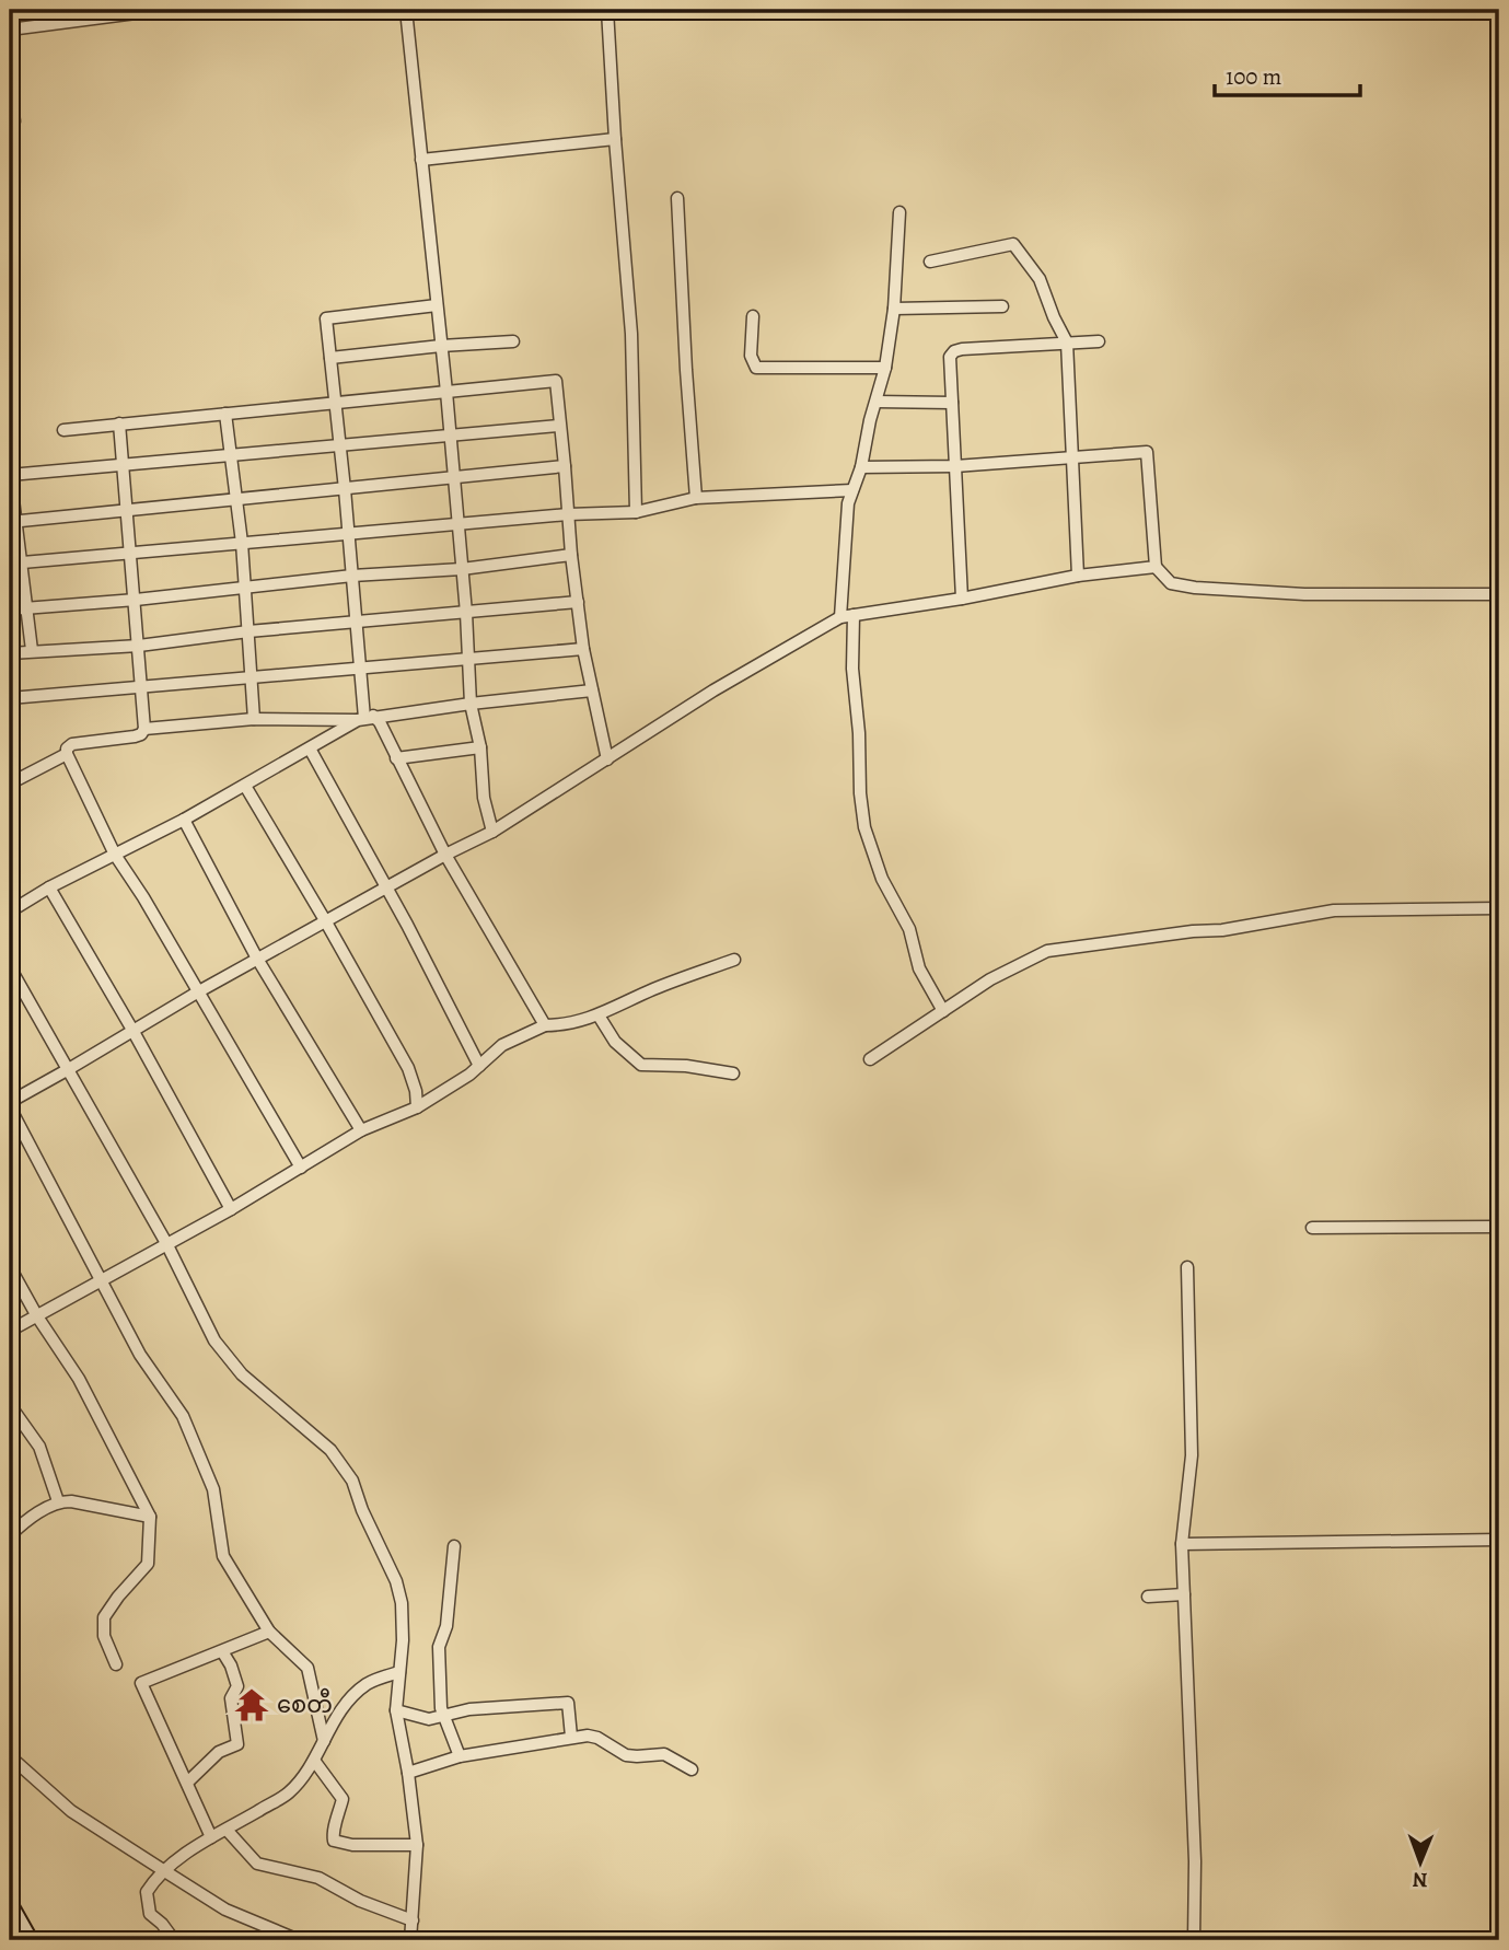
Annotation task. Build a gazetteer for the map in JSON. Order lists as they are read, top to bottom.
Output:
{
  "places": {
    "temple": ["စေတီ"]
  },
  "scale_bar": "100 m",
  "north": "bottom"
}
